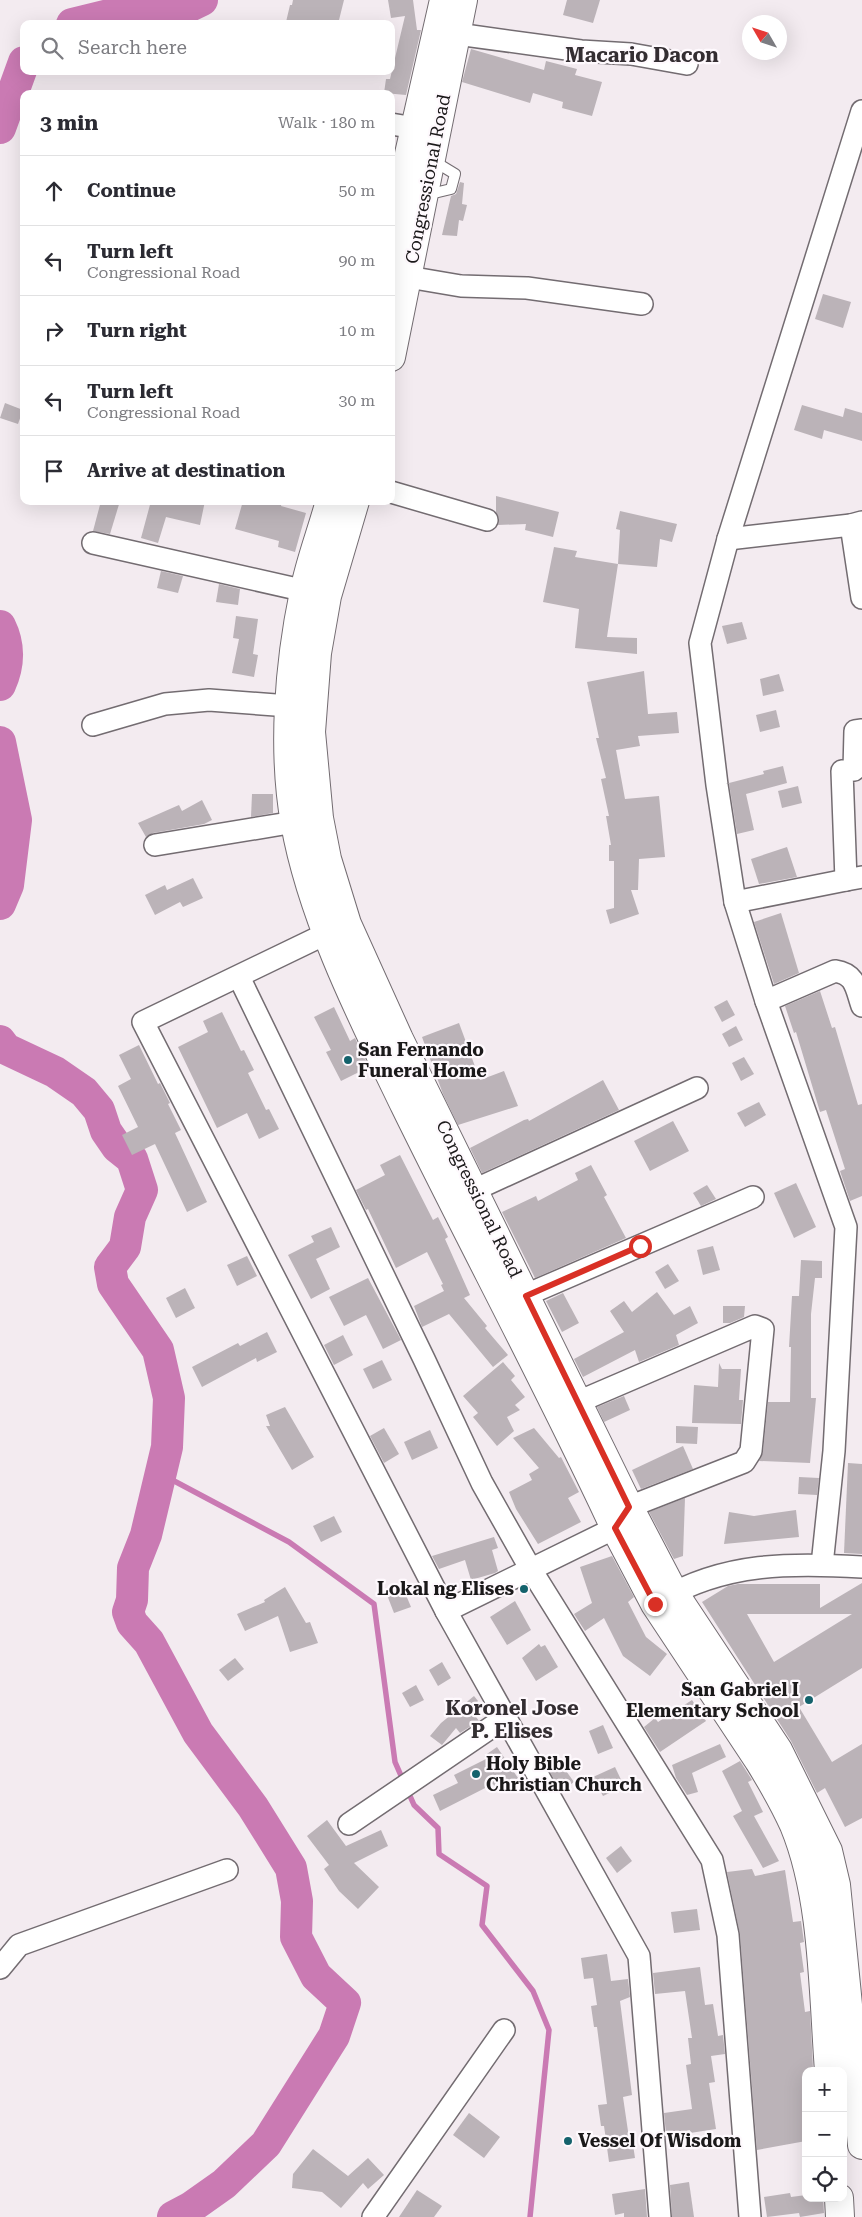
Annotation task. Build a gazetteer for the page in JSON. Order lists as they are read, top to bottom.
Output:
{
  "streets": {
    "main road": ["Congressional Road"]
  },
  "districts": ["Macario Dacon", "Koronel Jose P. Elises"],
  "places": [
    "San Fernando Funeral Home",
    "Lokal ng Elises",
    "San Gabriel I Elementary School",
    "Holy Bible Christian Church",
    "Vessel Of Wisdom"
  ],
  "north": "top left",
  "page": {
    "search": "Search here",
    "heading": ["3 min", "Walk · 180 m"],
    "list": [
      ["Continue", "50 m"],
      ["Turn left", "Congressional Road", "90 m"],
      ["Turn right", "10 m"],
      ["Turn left", "Congressional Road", "30 m"],
      "Arrive at destination"
    ],
    "map_buttons": ["+", "−"]
  }
}
